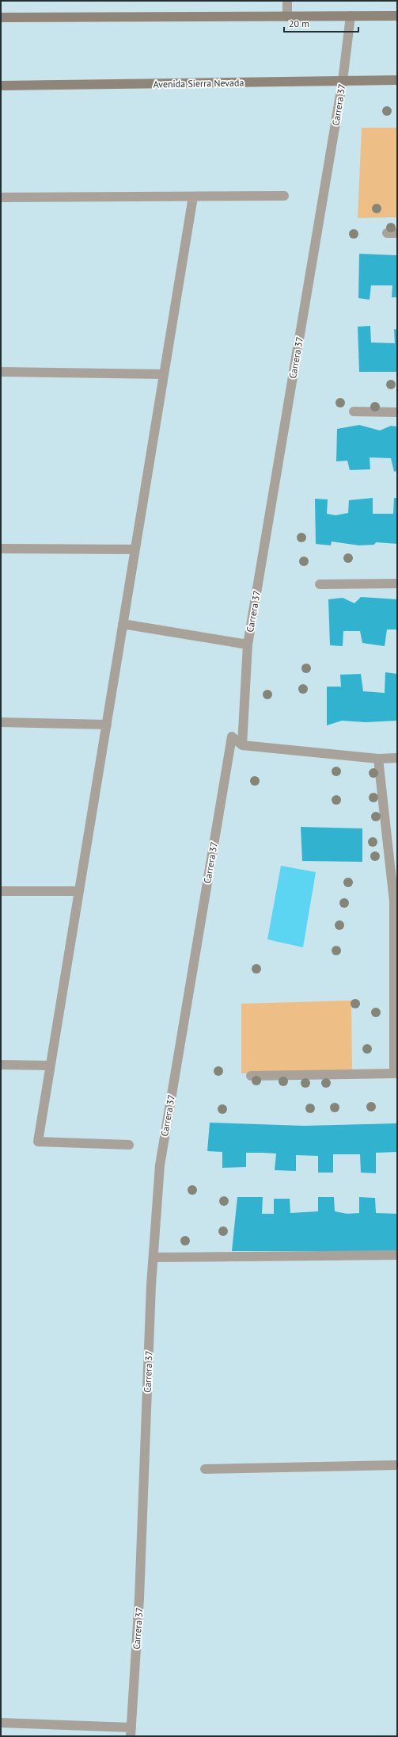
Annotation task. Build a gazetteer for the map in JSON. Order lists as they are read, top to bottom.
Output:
{
  "streets": {
    "main road": ["Avenida Sierra Nevada"],
    "street": ["Carrera 37"]
  },
  "crossings": [
    ["Avenida Sierra Nevada", "Carrera 37"]
  ],
  "scale_bar": "20 m"
}
